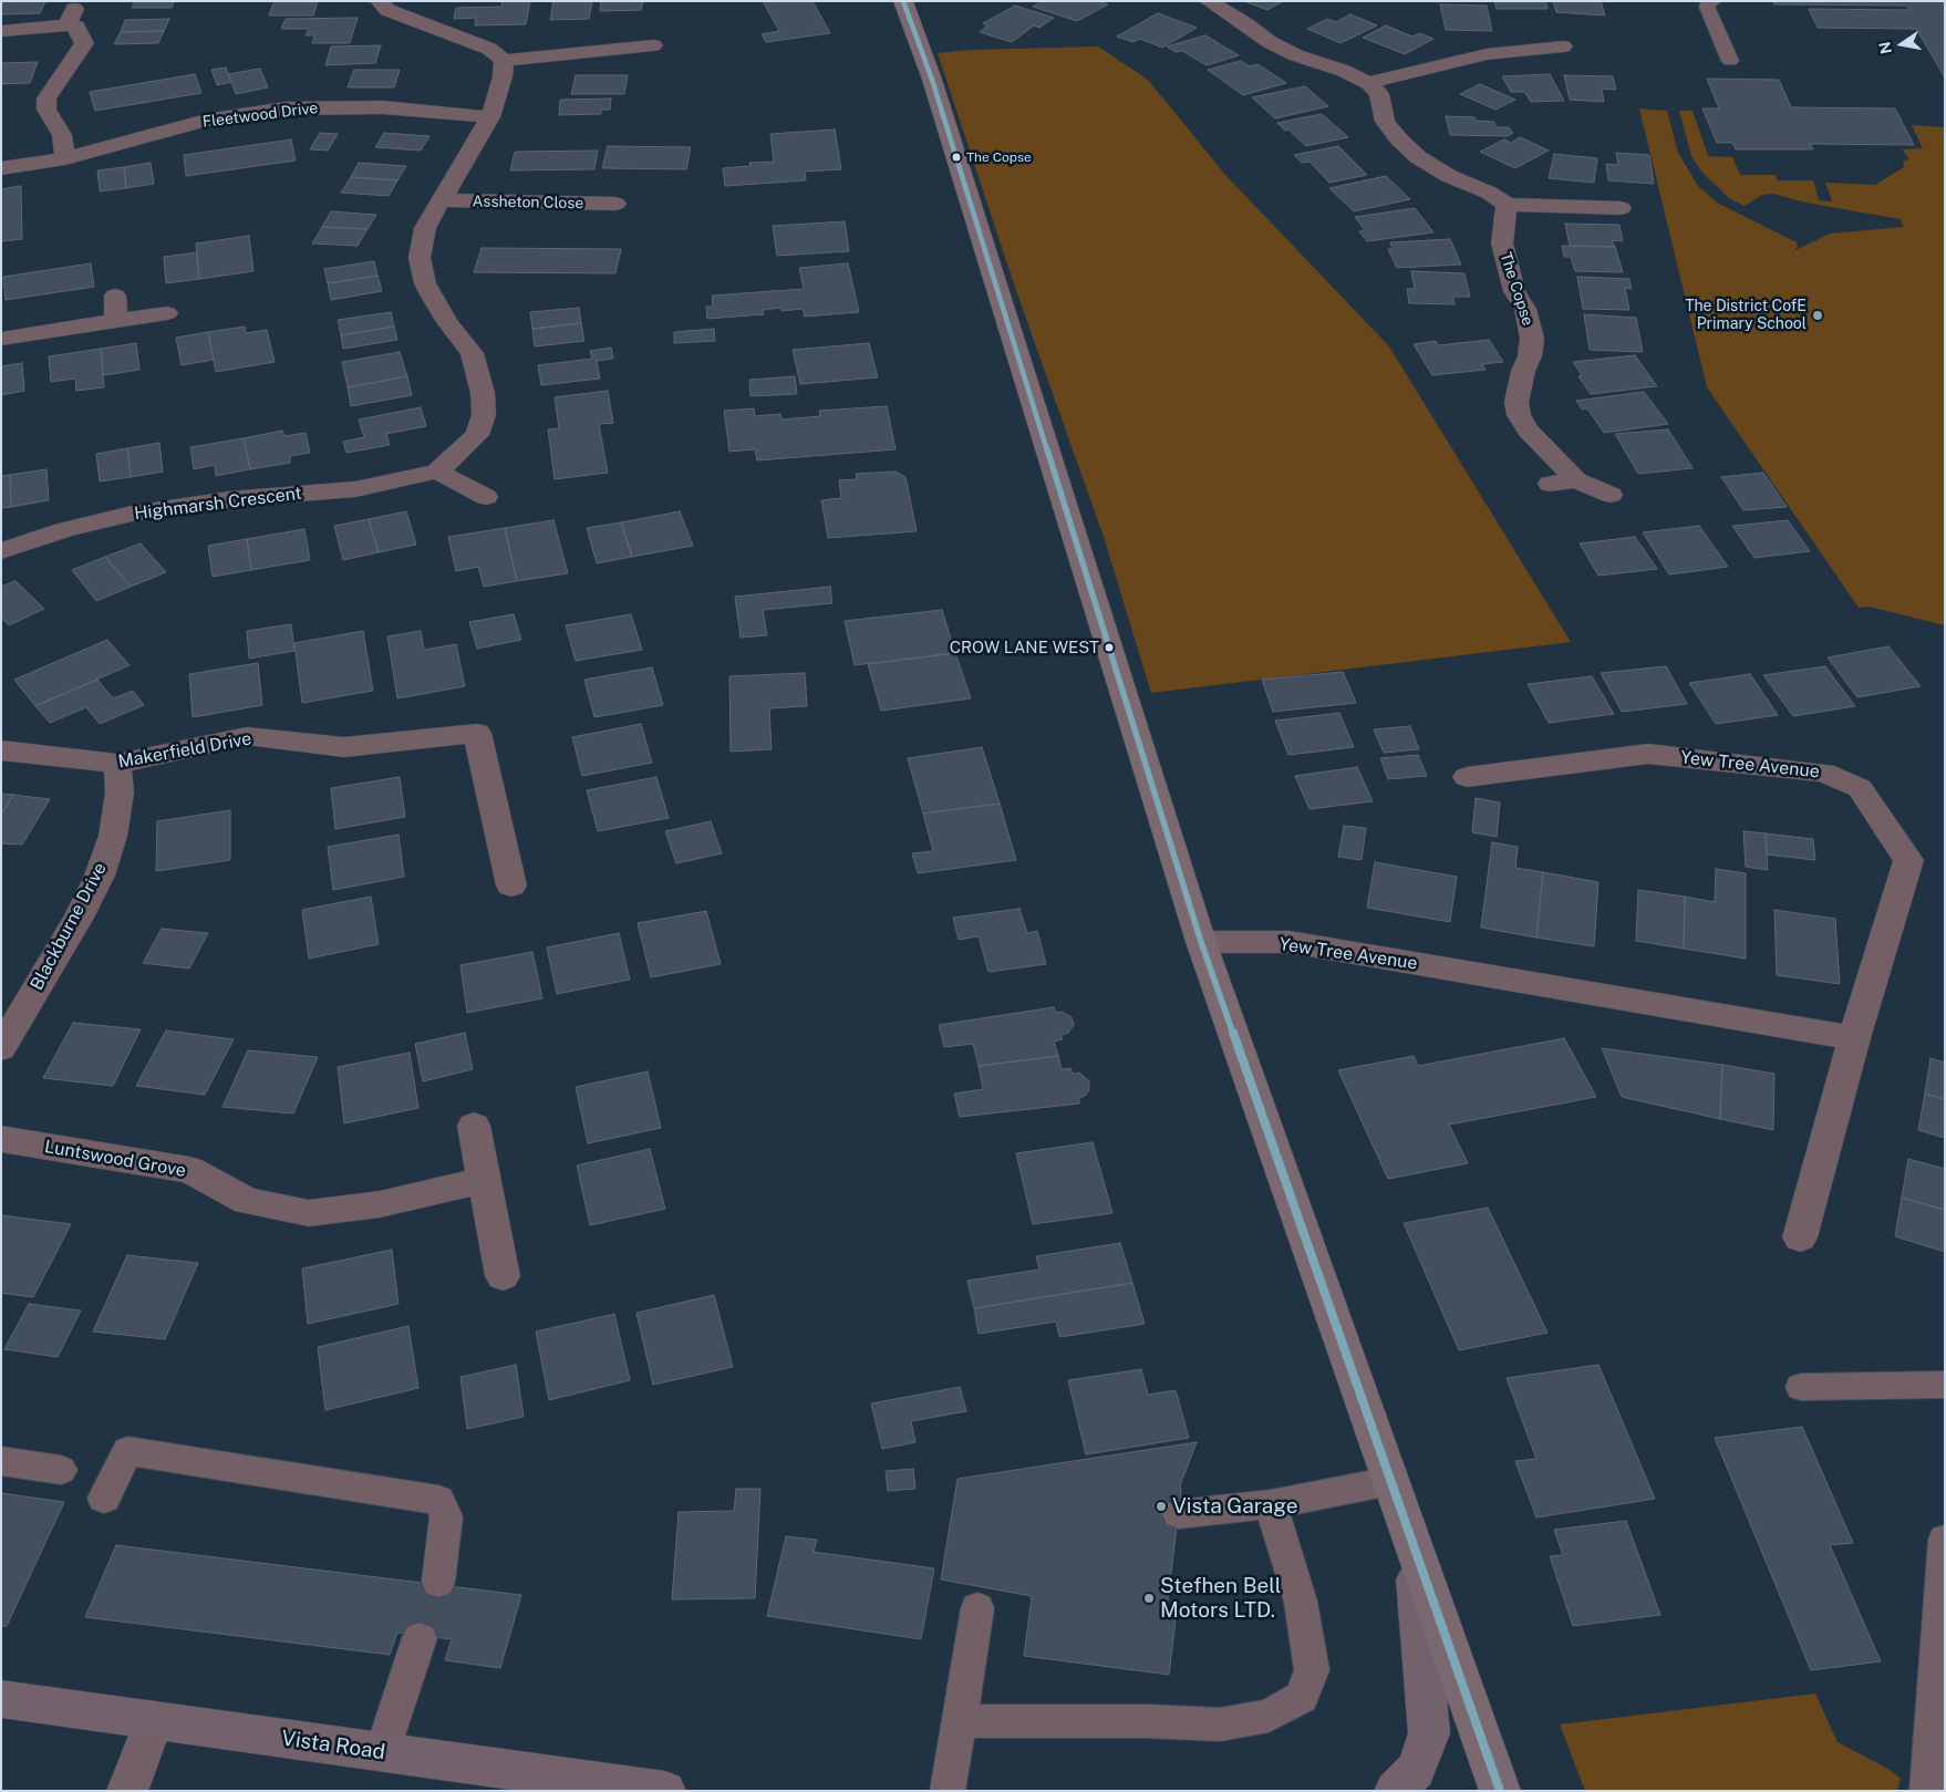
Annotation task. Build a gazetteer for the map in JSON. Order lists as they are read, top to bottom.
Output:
{
  "streets": {
    "main road": ["Vista Road"],
    "street": [
      "Fleetwood Drive",
      "Assheton Close",
      "The Copse",
      "Highmarsh Crescent",
      "Makerfield Drive",
      "Yew Tree Avenue",
      "Blackburne Drive",
      "Luntswood Grove"
    ]
  },
  "crossings": [
    ["Makerfield Drive", "Blackburne Drive"]
  ],
  "places": [
    "The Copse",
    "The District CofE Primary School",
    "CROW LANE WEST",
    "Vista Garage",
    "Stefhen Bell Motors LTD."
  ],
  "north": "left"
}
